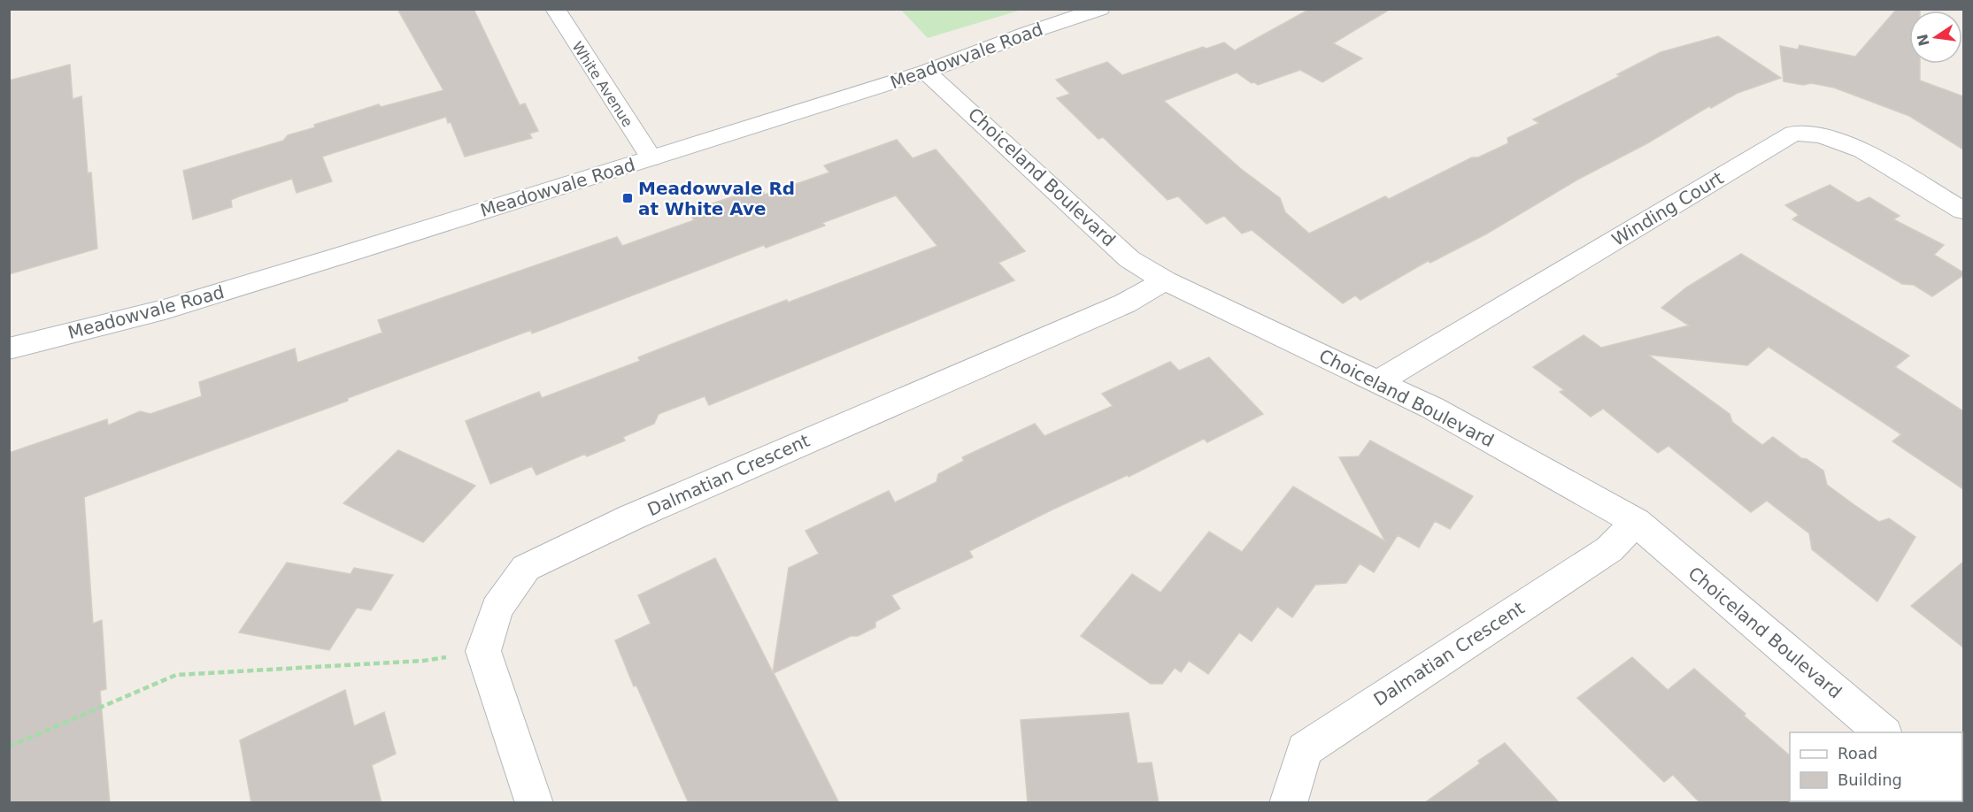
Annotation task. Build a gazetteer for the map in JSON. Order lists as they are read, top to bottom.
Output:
{
  "streets": {
    "street": [
      "Meadowvale Road",
      "White Avenue",
      "Choiceland Boulevard",
      "Winding Court",
      "Dalmatian Crescent"
    ]
  },
  "crossings": [
    ["Meadowvale Road", "White Avenue"],
    ["Meadowvale Road", "Choiceland Boulevard"],
    ["Choiceland Boulevard", "Winding Court"],
    ["Choiceland Boulevard", "Dalmatian Crescent"]
  ],
  "places": {
    "transit": ["Meadowvale Rd at White Ave"]
  },
  "legend": ["Road", "Building"],
  "north": "left"
}
